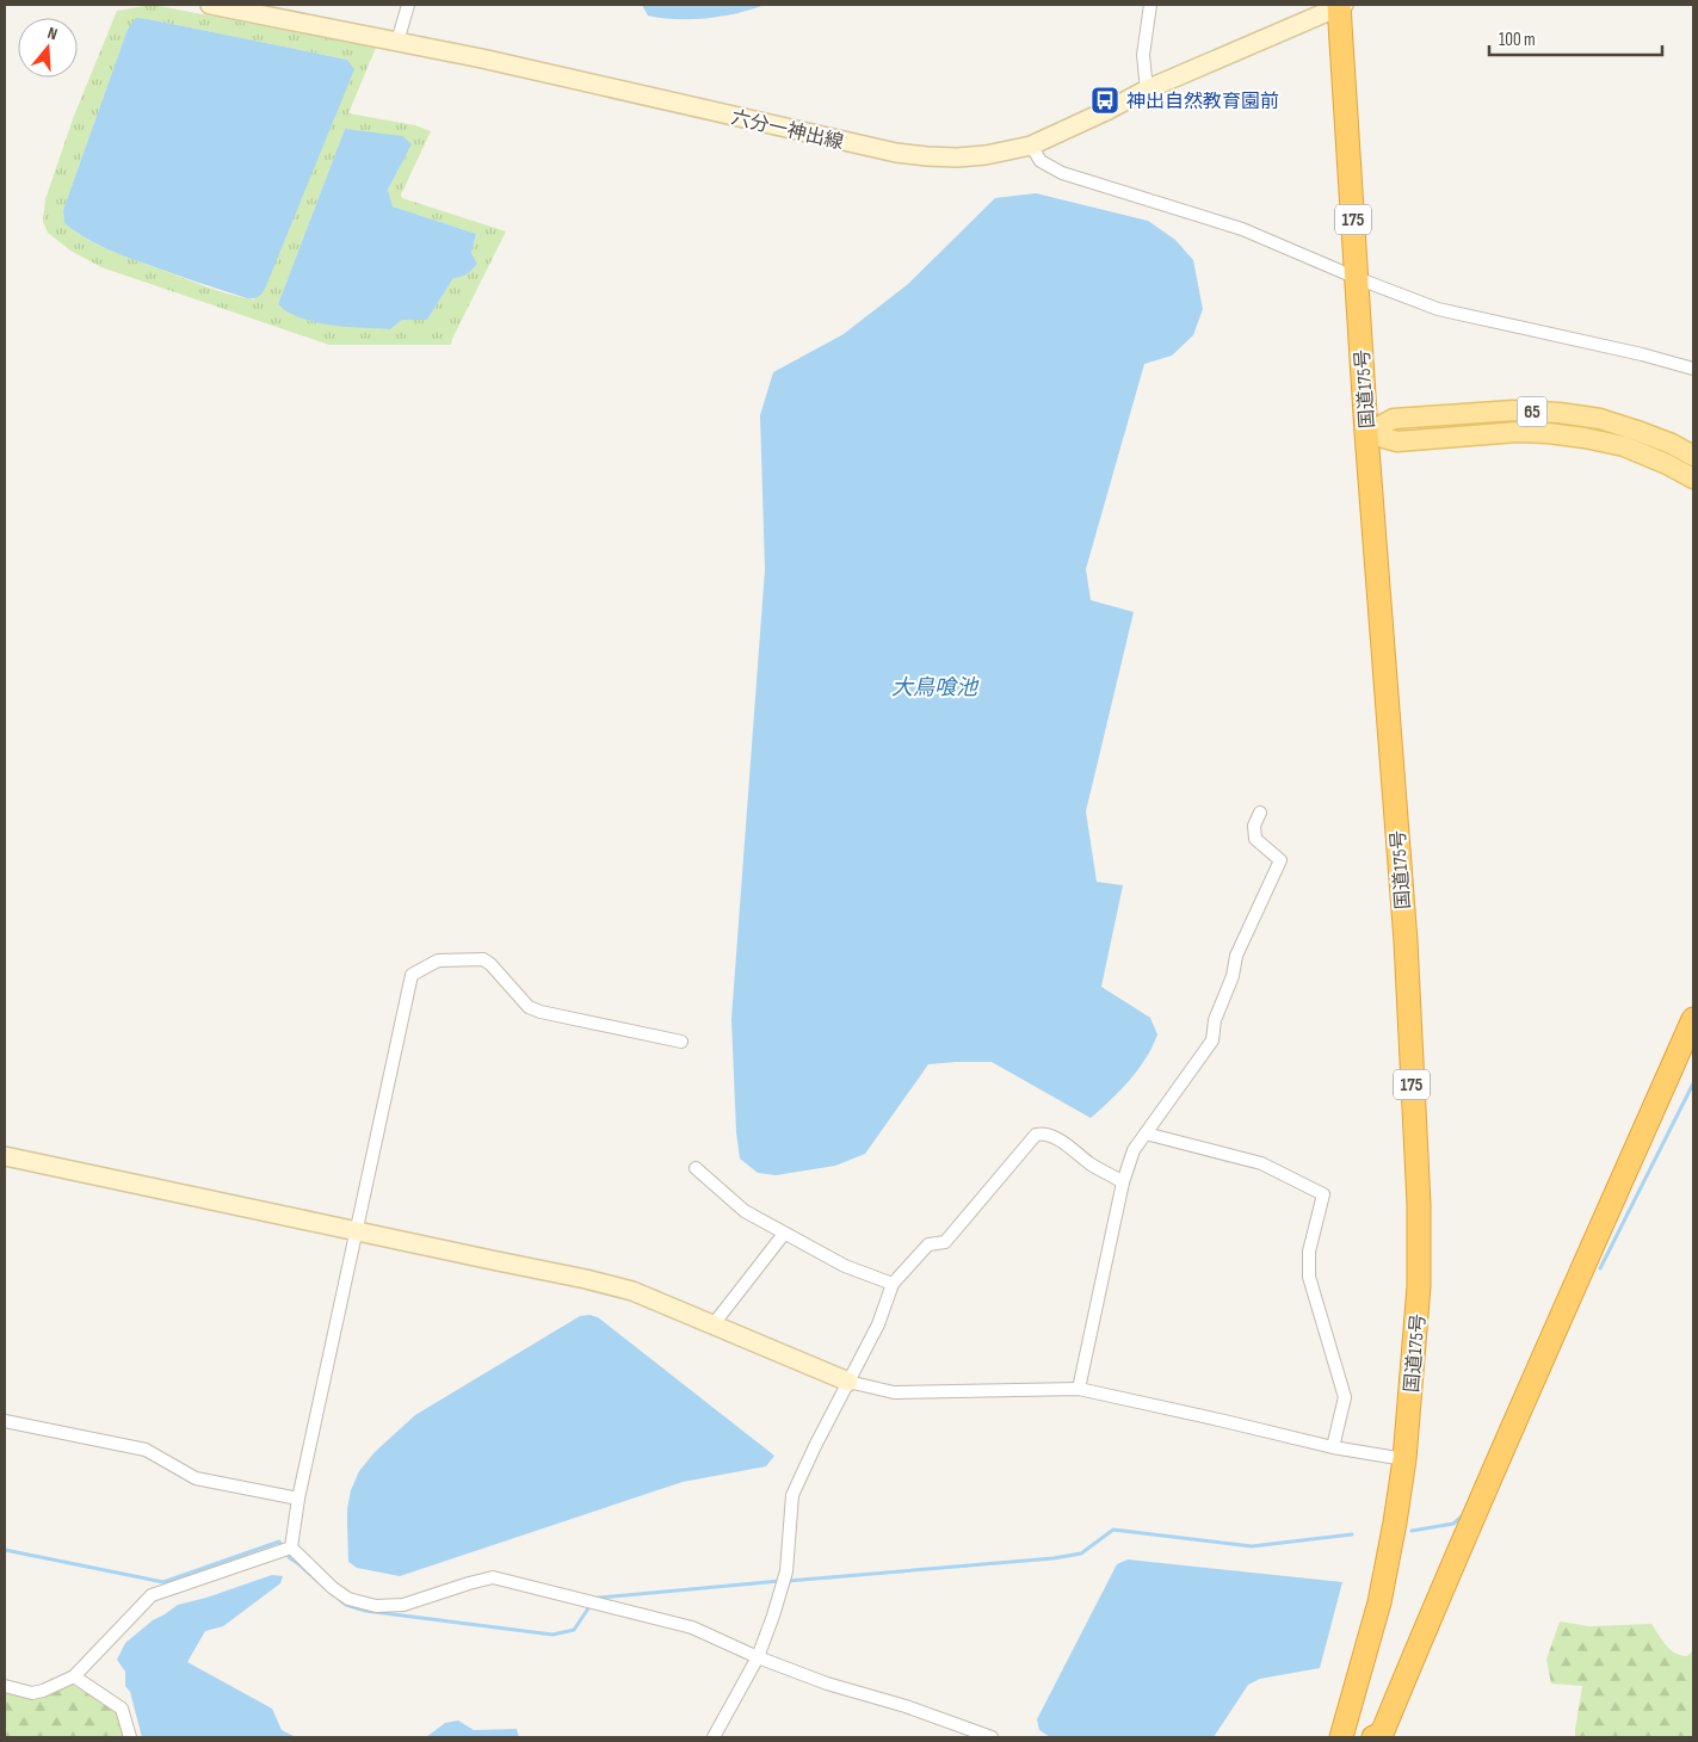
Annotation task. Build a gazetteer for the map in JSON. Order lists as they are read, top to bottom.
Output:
{
  "streets": {
    "highway": ["175", "国道175号"],
    "main road": ["六分一神出線", "65"]
  },
  "crossings": [
    ["六分一神出線", "国道175号"],
    ["国道175号", "65"]
  ],
  "water": ["大鳥喰池"],
  "places": {
    "bus stop": ["神出自然教育園前"]
  },
  "scale_bar": "100 m",
  "north": "top"
}
